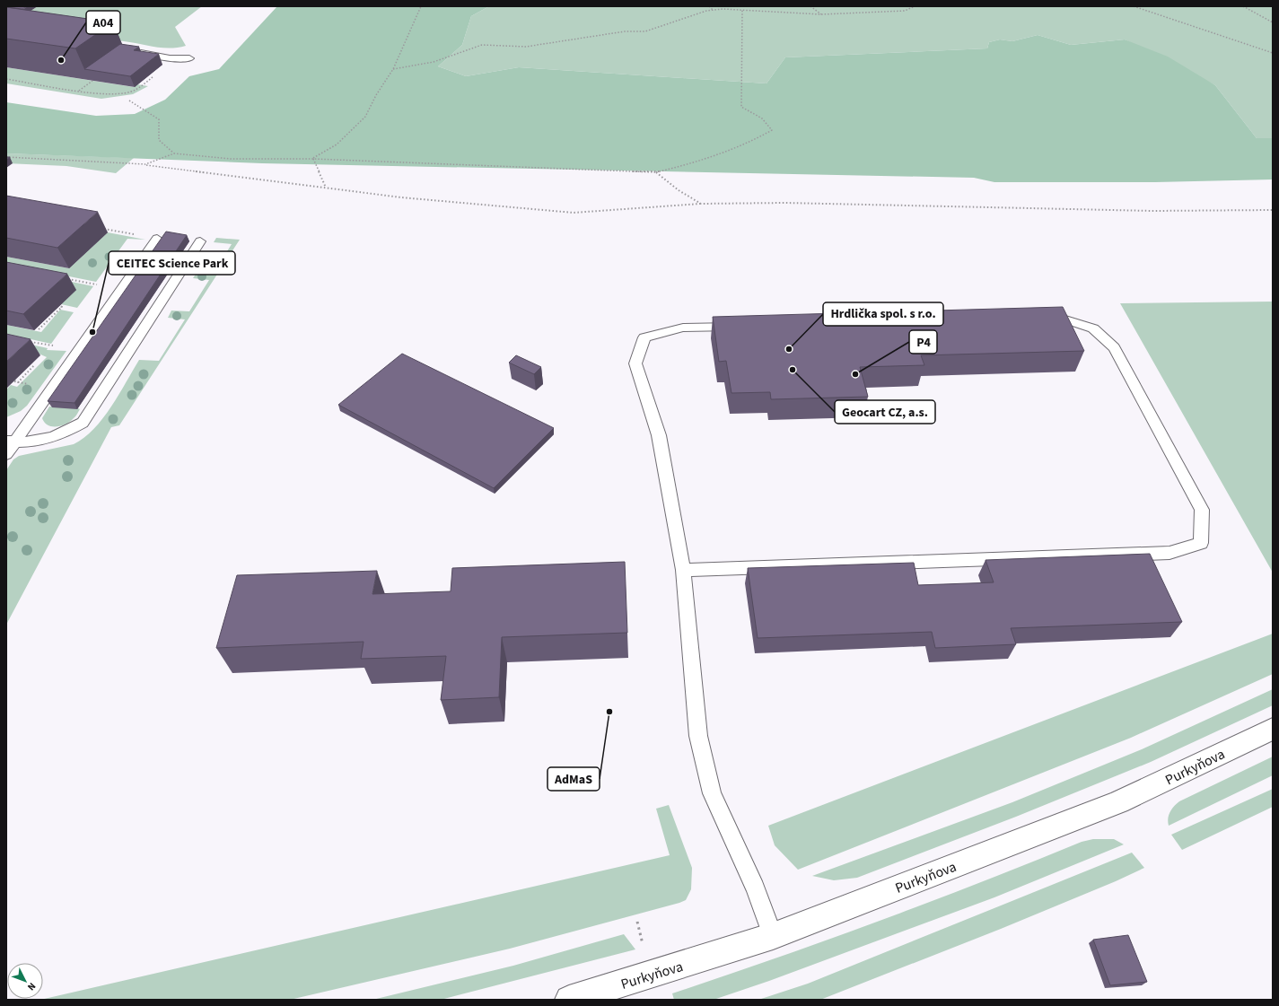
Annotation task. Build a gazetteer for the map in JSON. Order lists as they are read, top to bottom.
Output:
{
  "streets": {
    "street": ["Purkyňova"]
  },
  "places": [
    "A04",
    "CEITEC Science Park",
    "Hrdlička spol. s r.o.",
    "Geocart CZ, a.s.",
    "P4",
    "AdMaS"
  ],
  "north": "bottom right"
}
